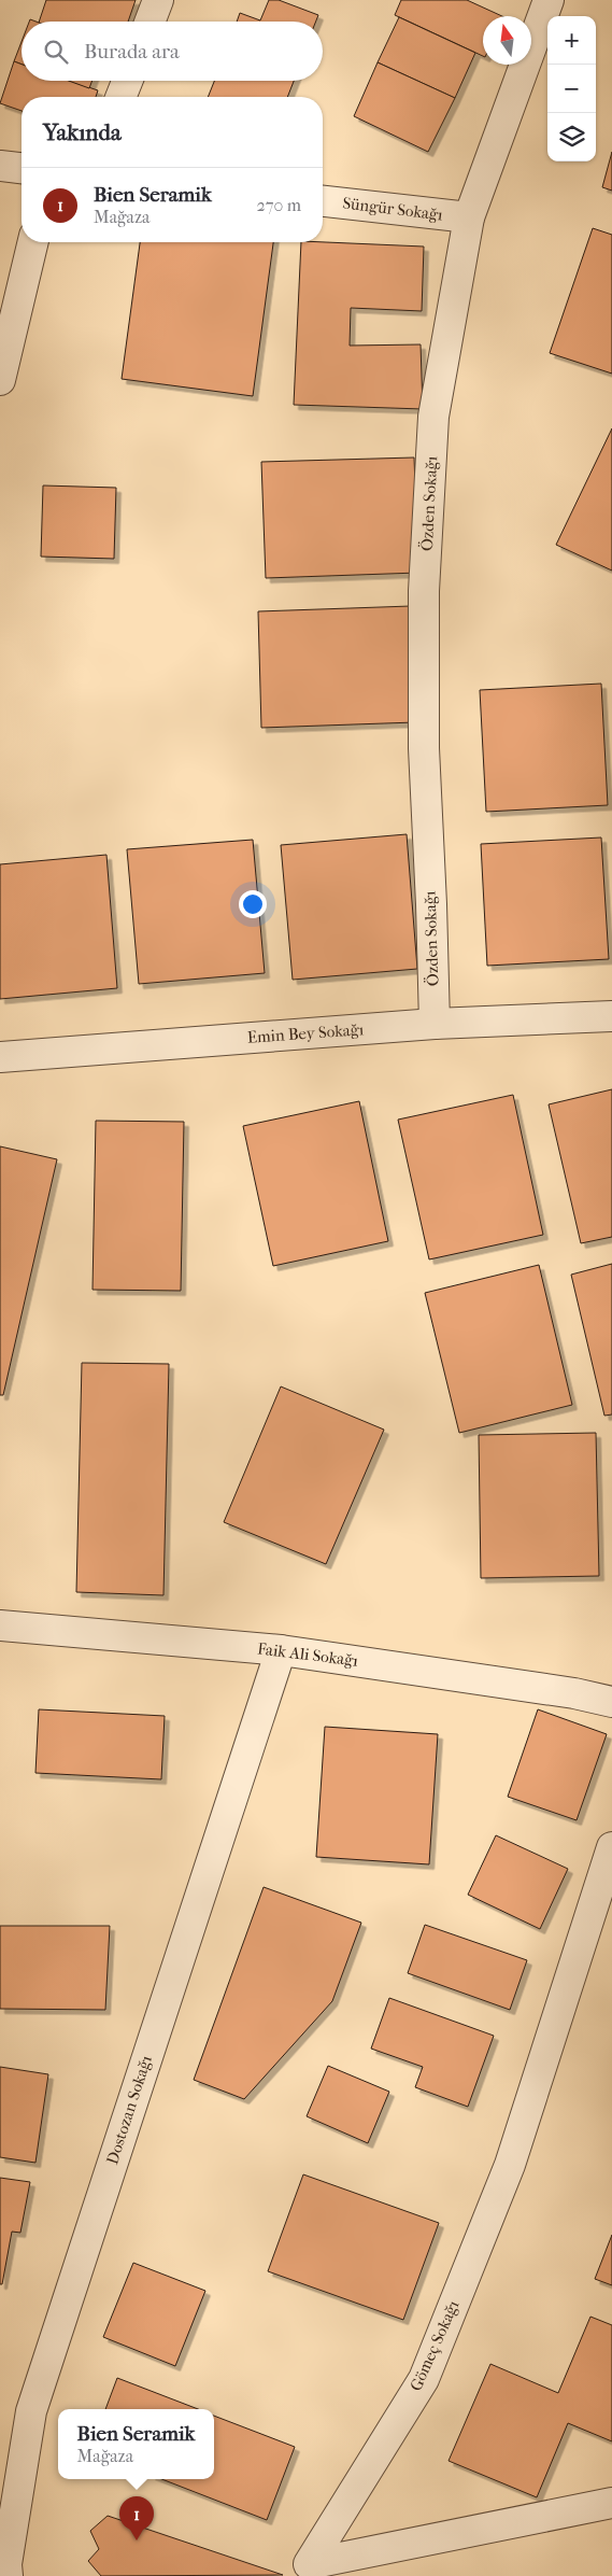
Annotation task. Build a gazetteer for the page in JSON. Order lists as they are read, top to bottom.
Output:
{
  "streets": {
    "street": [
      "Süngür Sokağı",
      "Özden Sokağı",
      "Emin Bey Sokağı",
      "Faik Ali Sokağı",
      "Dostozan Sokağı",
      "Gömeç Sokağı"
    ]
  },
  "crossings": [
    ["Süngür Sokağı", "Özden Sokağı"],
    ["Özden Sokağı", "Emin Bey Sokağı"],
    ["Faik Ali Sokağı", "Dostozan Sokağı"]
  ],
  "north": "top",
  "page": {
    "map_buttons": ["+", "−"],
    "search": "Burada ara",
    "heading": "Yakında",
    "list": [
      {
        "mark": "1",
        "name": "Bien Seramik",
        "note": "Mağaza",
        "value": "270 m"
      }
    ],
    "popup": ["Bien Seramik", "Mağaza"],
    "pins": "1"
  }
}
